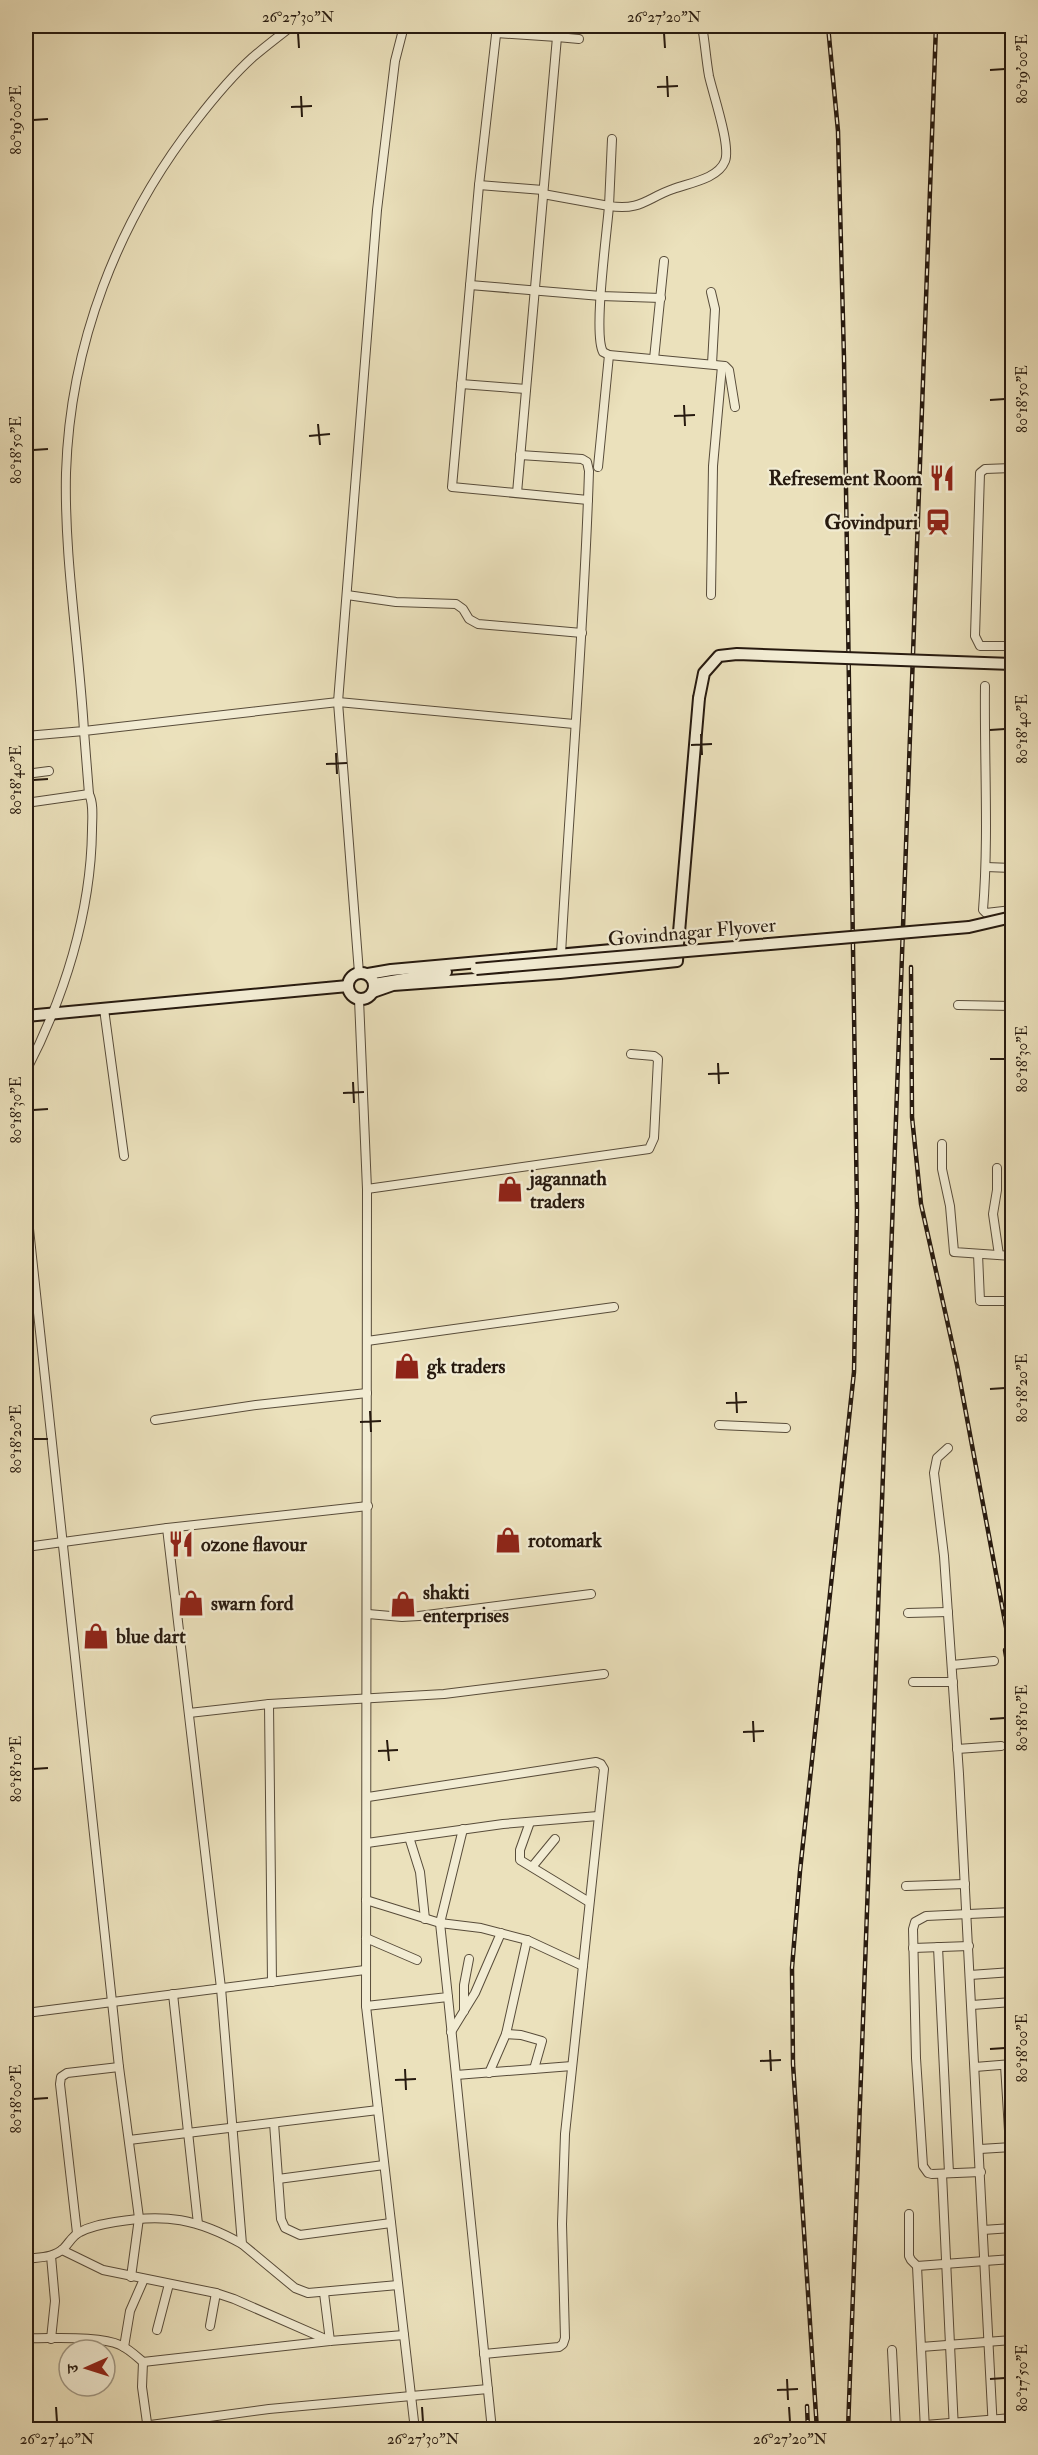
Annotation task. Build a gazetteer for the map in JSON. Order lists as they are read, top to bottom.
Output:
{
  "streets": {
    "main road": ["Govindnagar Flyover"]
  },
  "places": {
    "restaurant": ["Refresement Room", "ozone flavour"],
    "station": ["Govindpuri"],
    "shop": [
      "jagannath traders",
      "gk traders",
      "rotomark",
      "swarn ford",
      "shakti enterprises",
      "blue dart"
    ]
  },
  "north": "left",
  "coordinates": [
    "26°27'30\"N",
    "26°27'20\"N",
    "80°19'00\"E",
    "80°18'50\"E",
    "80°18'40\"E",
    "80°18'30\"E",
    "80°18'20\"E",
    "80°18'10\"E",
    "80°18'00\"E",
    "80°17'50\"E",
    "26°27'40\"N"
  ]
}
